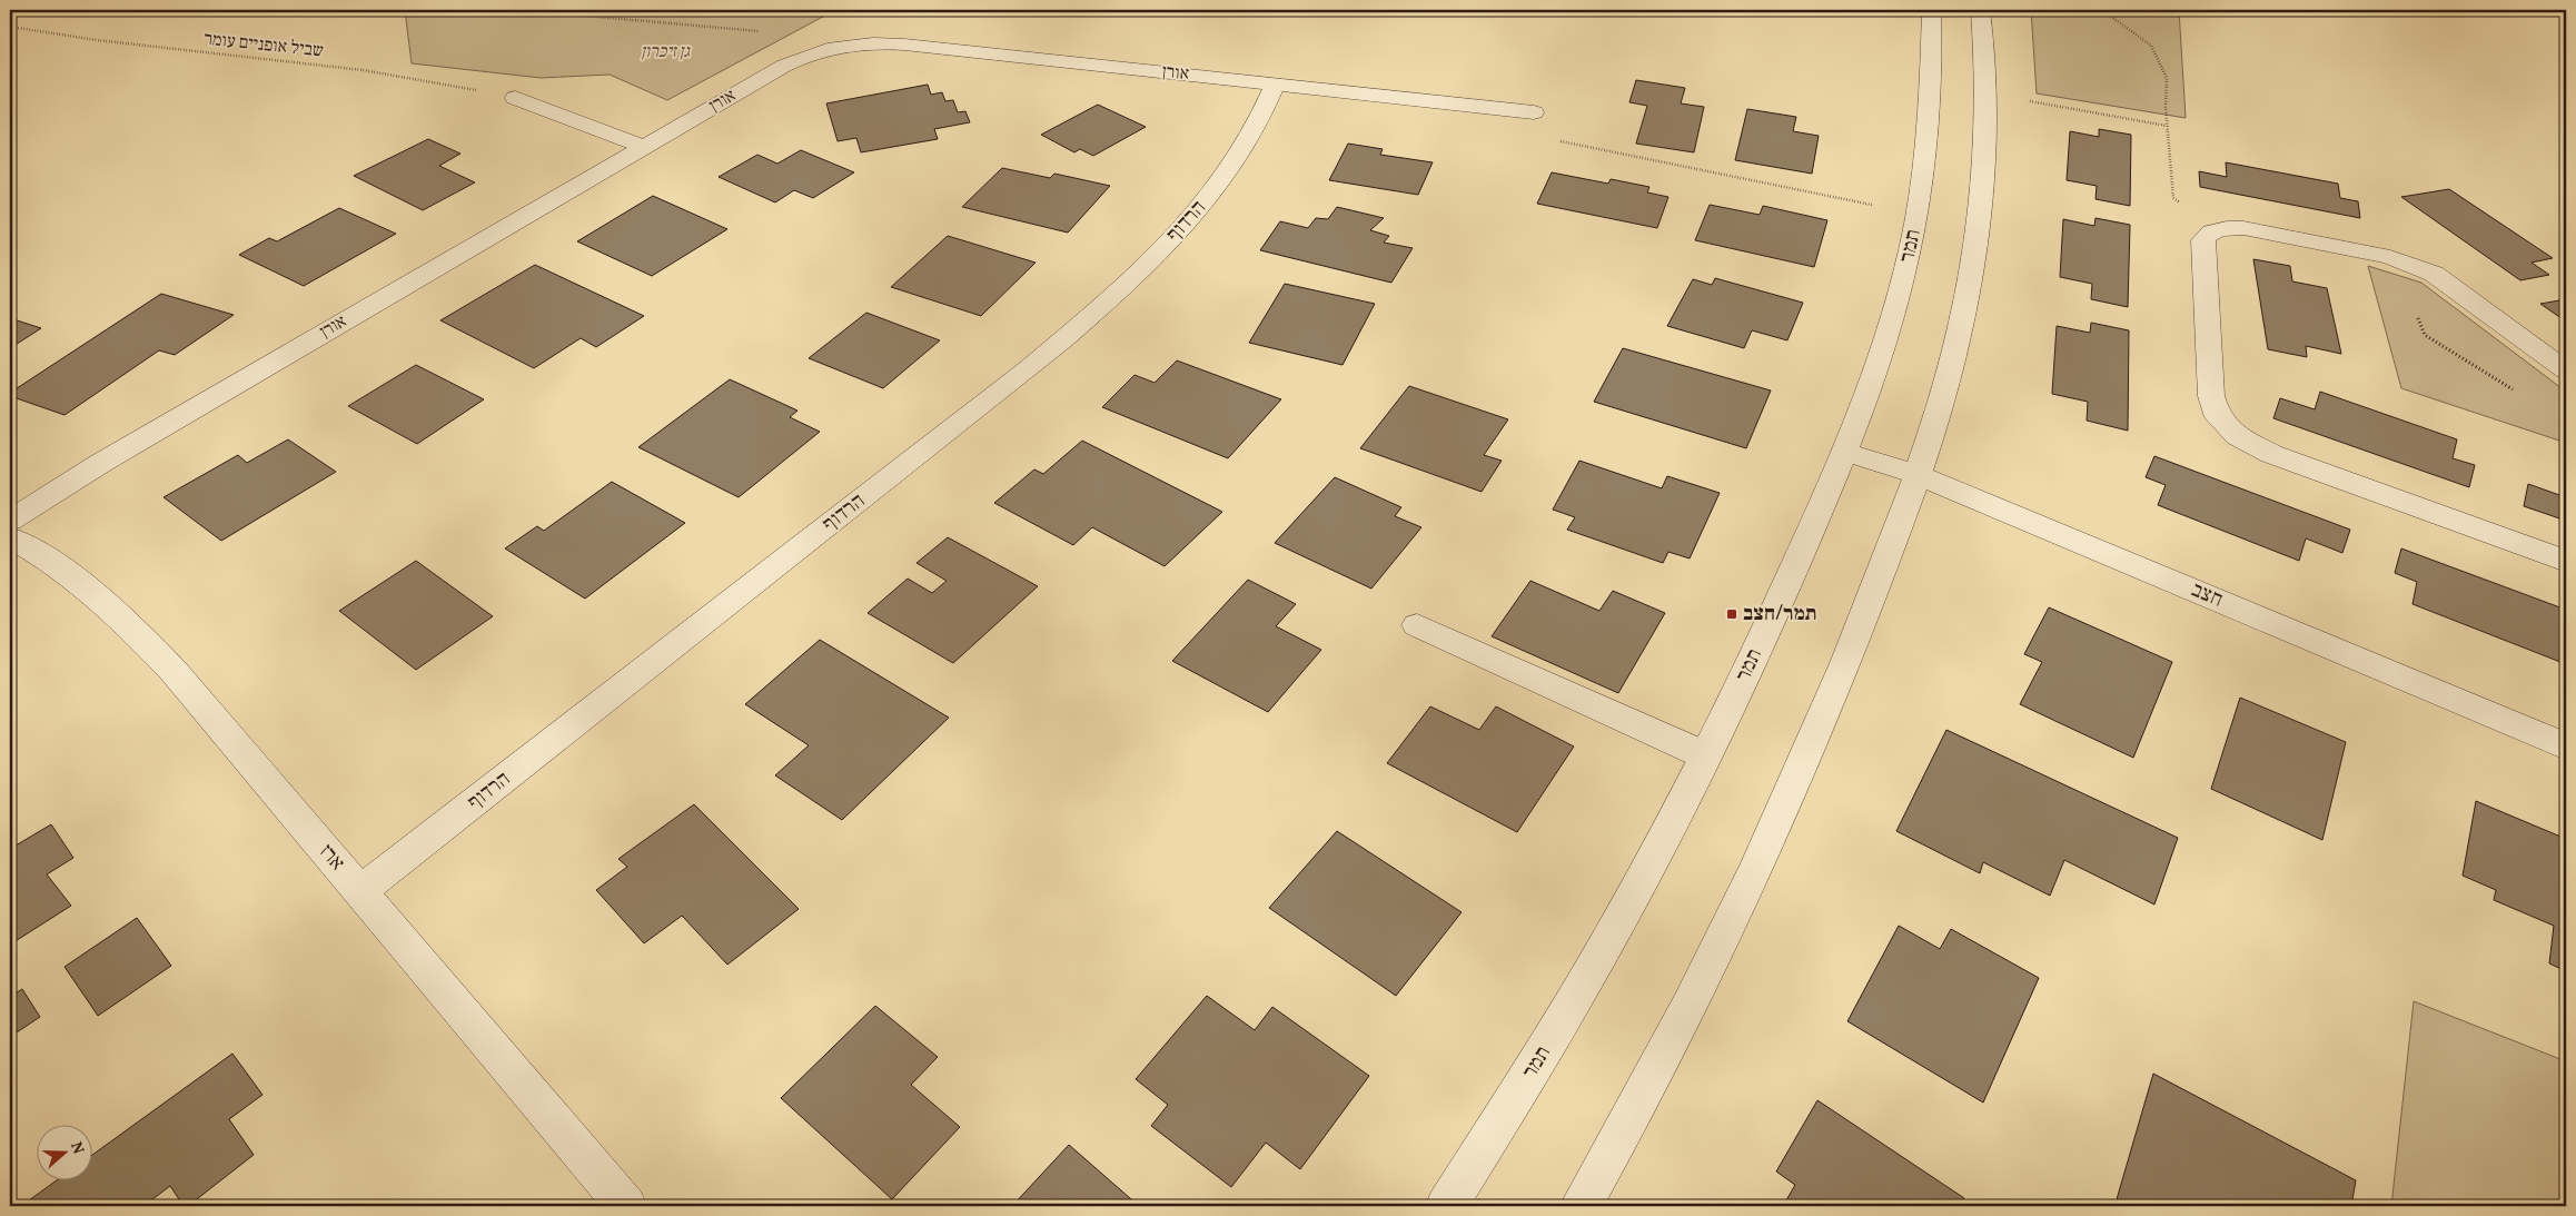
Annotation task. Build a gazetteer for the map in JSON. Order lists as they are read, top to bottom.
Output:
{
  "streets": {
    "street": [
      "אורן",
      "הרדוף",
      "תמר",
      "חצב",
      "ארז"
    ],
    "path": ["שביל אופניים עומר"]
  },
  "crossings": [
    ["אורן", "הרדוף"],
    ["הרדוף", "ארז"],
    ["תמר", "חצב"]
  ],
  "parks": ["גן זיכרון"],
  "places": {
    "transit": ["תמר/חצב"]
  },
  "north": "right"
}
